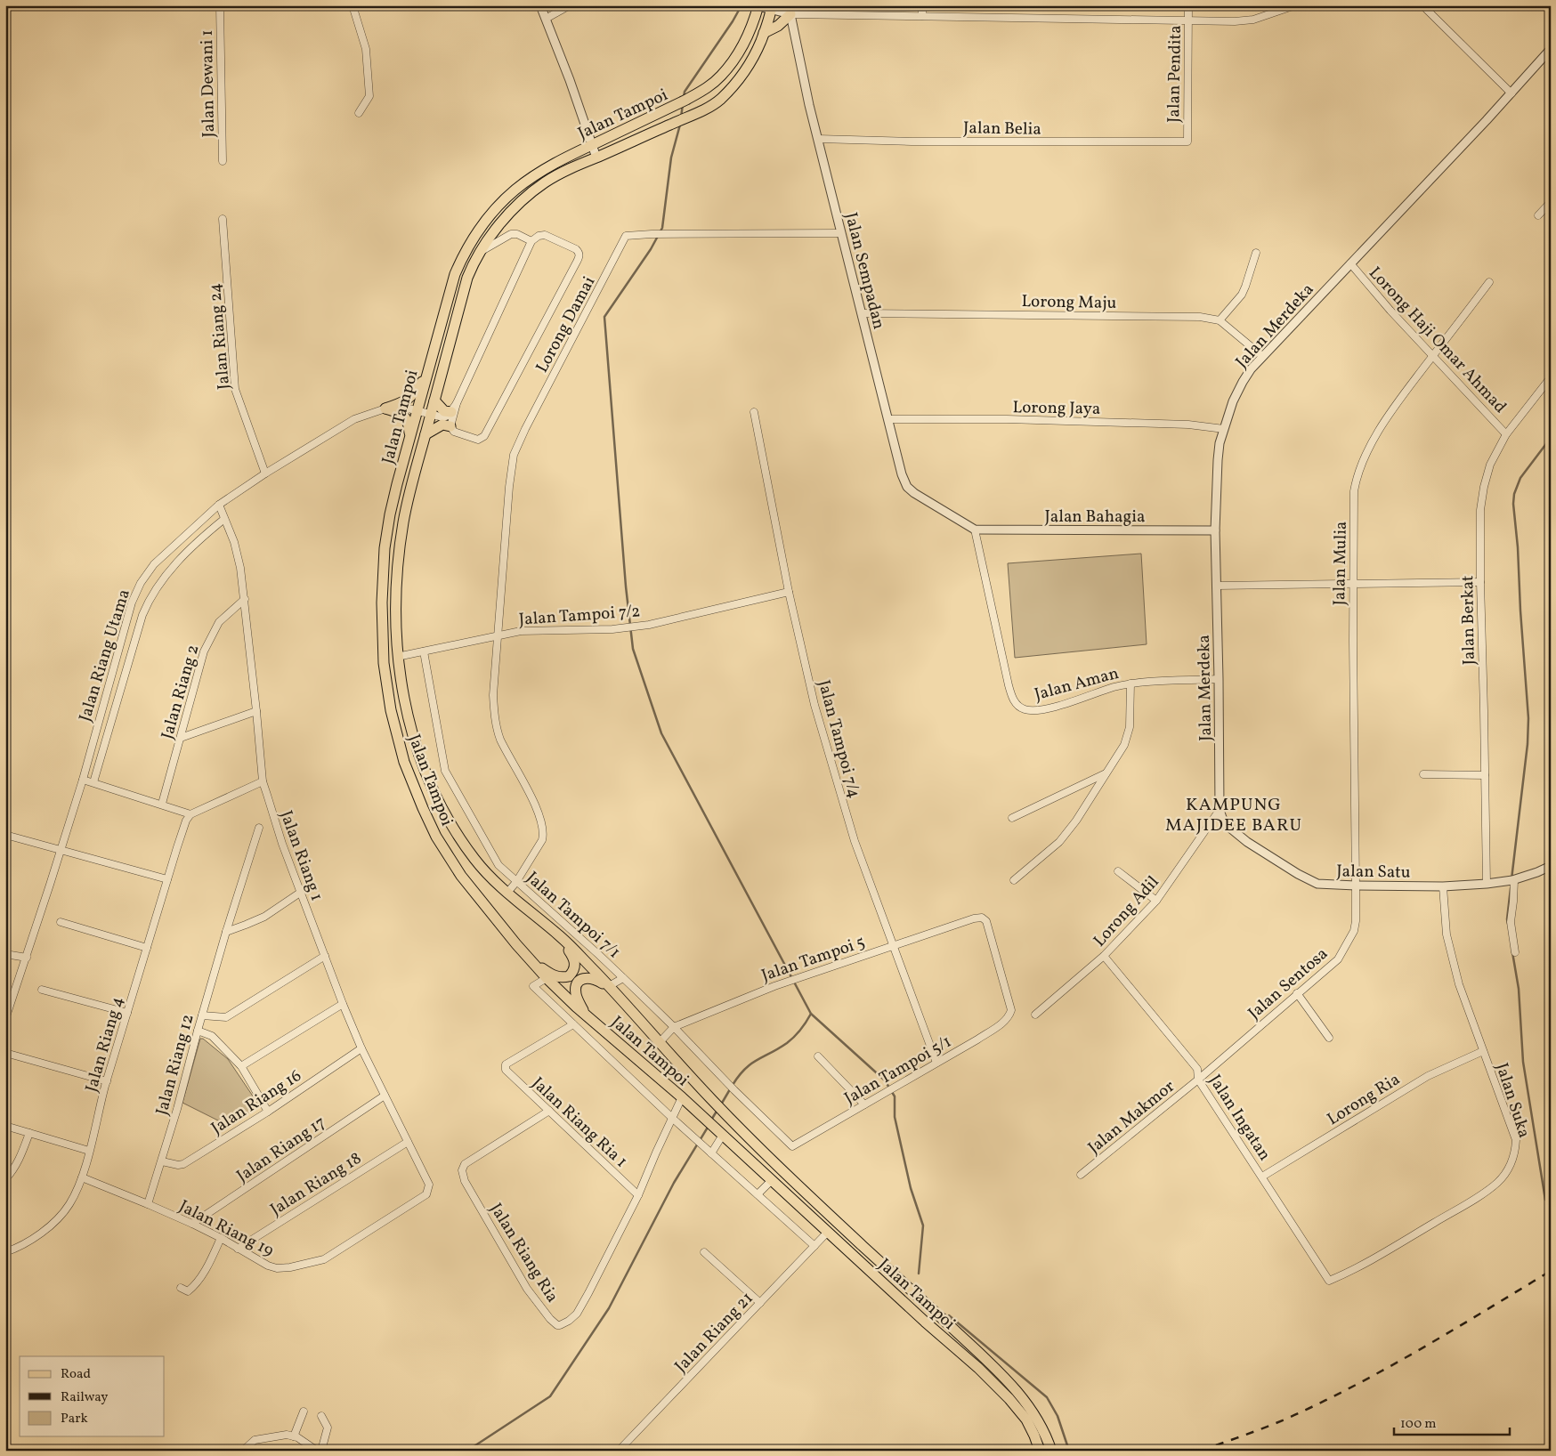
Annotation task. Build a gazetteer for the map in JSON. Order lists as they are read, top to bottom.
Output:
{
  "streets": {
    "main road": ["Jalan Tampoi"],
    "street": [
      "Jalan Pendita",
      "Jalan Dewani 1",
      "Jalan Belia",
      "Jalan Sempadan",
      "Lorong Maju",
      "Lorong Damai",
      "Jalan Merdeka",
      "Jalan Riang 24",
      "Lorong Haji Omar Ahmad",
      "Lorong Jaya",
      "Jalan Bahagia",
      "Jalan Mulia",
      "Jalan Tampoi 7/2",
      "Jalan Berkat",
      "Jalan Riang Utama",
      "Jalan Aman",
      "Jalan Riang 2",
      "Jalan Tampoi 7/4",
      "Jalan Riang 1",
      "Jalan Satu",
      "Lorong Adil",
      "Jalan Tampoi 7/1",
      "Jalan Tampoi 5",
      "Jalan Sentosa",
      "Jalan Riang 4",
      "Jalan Riang 12",
      "Jalan Tampoi 5/1",
      "Lorong Ria",
      "Jalan Suka",
      "Jalan Riang 16",
      "Jalan Makmor",
      "Jalan Ingatan",
      "Jalan Riang Ria 1",
      "Jalan Riang 17",
      "Jalan Riang 18",
      "Jalan Riang 19",
      "Jalan Riang Ria",
      "Jalan Riang 21"
    ]
  },
  "crossings": [
    ["Jalan Pendita", "Jalan Belia"],
    ["Jalan Tampoi", "Jalan Tampoi 7/2"],
    ["Jalan Tampoi", "Jalan Riang Utama"],
    ["Jalan Tampoi", "Jalan Tampoi 5"],
    ["Jalan Tampoi", "Jalan Riang Ria"],
    ["Jalan Tampoi", "Jalan Riang 21"],
    ["Jalan Belia", "Jalan Sempadan"],
    ["Jalan Sempadan", "Lorong Maju"],
    ["Jalan Sempadan", "Lorong Damai"],
    ["Jalan Sempadan", "Lorong Jaya"],
    ["Jalan Sempadan", "Jalan Bahagia"],
    ["Jalan Sempadan", "Jalan Aman"],
    ["Lorong Damai", "Jalan Tampoi 7/2"],
    ["Jalan Merdeka", "Lorong Haji Omar Ahmad"],
    ["Jalan Merdeka", "Lorong Jaya"],
    ["Jalan Merdeka", "Jalan Bahagia"],
    ["Jalan Merdeka", "Jalan Aman"],
    ["Jalan Merdeka", "Jalan Satu"],
    ["Jalan Merdeka", "Lorong Adil"],
    ["Jalan Riang 24", "Jalan Riang Utama"],
    ["Lorong Haji Omar Ahmad", "Jalan Mulia"],
    ["Lorong Haji Omar Ahmad", "Jalan Berkat"],
    ["Jalan Bahagia", "Jalan Aman"],
    ["Jalan Mulia", "Jalan Satu"],
    ["Jalan Mulia", "Jalan Sentosa"],
    ["Jalan Tampoi 7/2", "Jalan Tampoi 7/4"],
    ["Jalan Tampoi 7/2", "Jalan Tampoi 7/1"],
    ["Jalan Berkat", "Jalan Satu"],
    ["Jalan Riang Utama", "Jalan Riang 1"],
    ["Jalan Riang 2", "Jalan Riang 1"],
    ["Jalan Tampoi 7/4", "Jalan Tampoi 5"],
    ["Jalan Tampoi 7/4", "Jalan Tampoi 5/1"],
    ["Jalan Riang 1", "Jalan Riang 16"],
    ["Jalan Riang 1", "Jalan Riang 17"],
    ["Jalan Riang 1", "Jalan Riang 18"],
    ["Jalan Riang 1", "Jalan Riang 19"],
    ["Jalan Satu", "Lorong Adil"],
    ["Jalan Satu", "Jalan Sentosa"],
    ["Jalan Satu", "Jalan Suka"],
    ["Lorong Adil", "Jalan Ingatan"],
    ["Jalan Tampoi 7/1", "Jalan Tampoi 5"],
    ["Jalan Tampoi 7/1", "Jalan Tampoi 5/1"],
    ["Jalan Tampoi 5", "Jalan Tampoi 5/1"],
    ["Jalan Sentosa", "Jalan Makmor"],
    ["Jalan Sentosa", "Jalan Ingatan"],
    ["Jalan Riang 4", "Jalan Riang 19"],
    ["Jalan Riang 12", "Jalan Riang 16"],
    ["Jalan Riang 12", "Jalan Riang 19"],
    ["Lorong Ria", "Jalan Suka"],
    ["Lorong Ria", "Jalan Ingatan"],
    ["Jalan Suka", "Jalan Ingatan"],
    ["Jalan Makmor", "Jalan Ingatan"],
    ["Jalan Riang Ria 1", "Jalan Riang Ria"],
    ["Jalan Riang 17", "Jalan Riang 19"],
    ["Jalan Riang 18", "Jalan Riang 19"]
  ],
  "districts": ["KAMPUNG MAJIDEE BARU"],
  "legend": ["Road", "Railway", "Park"],
  "scale_bar": "100 m"
}
